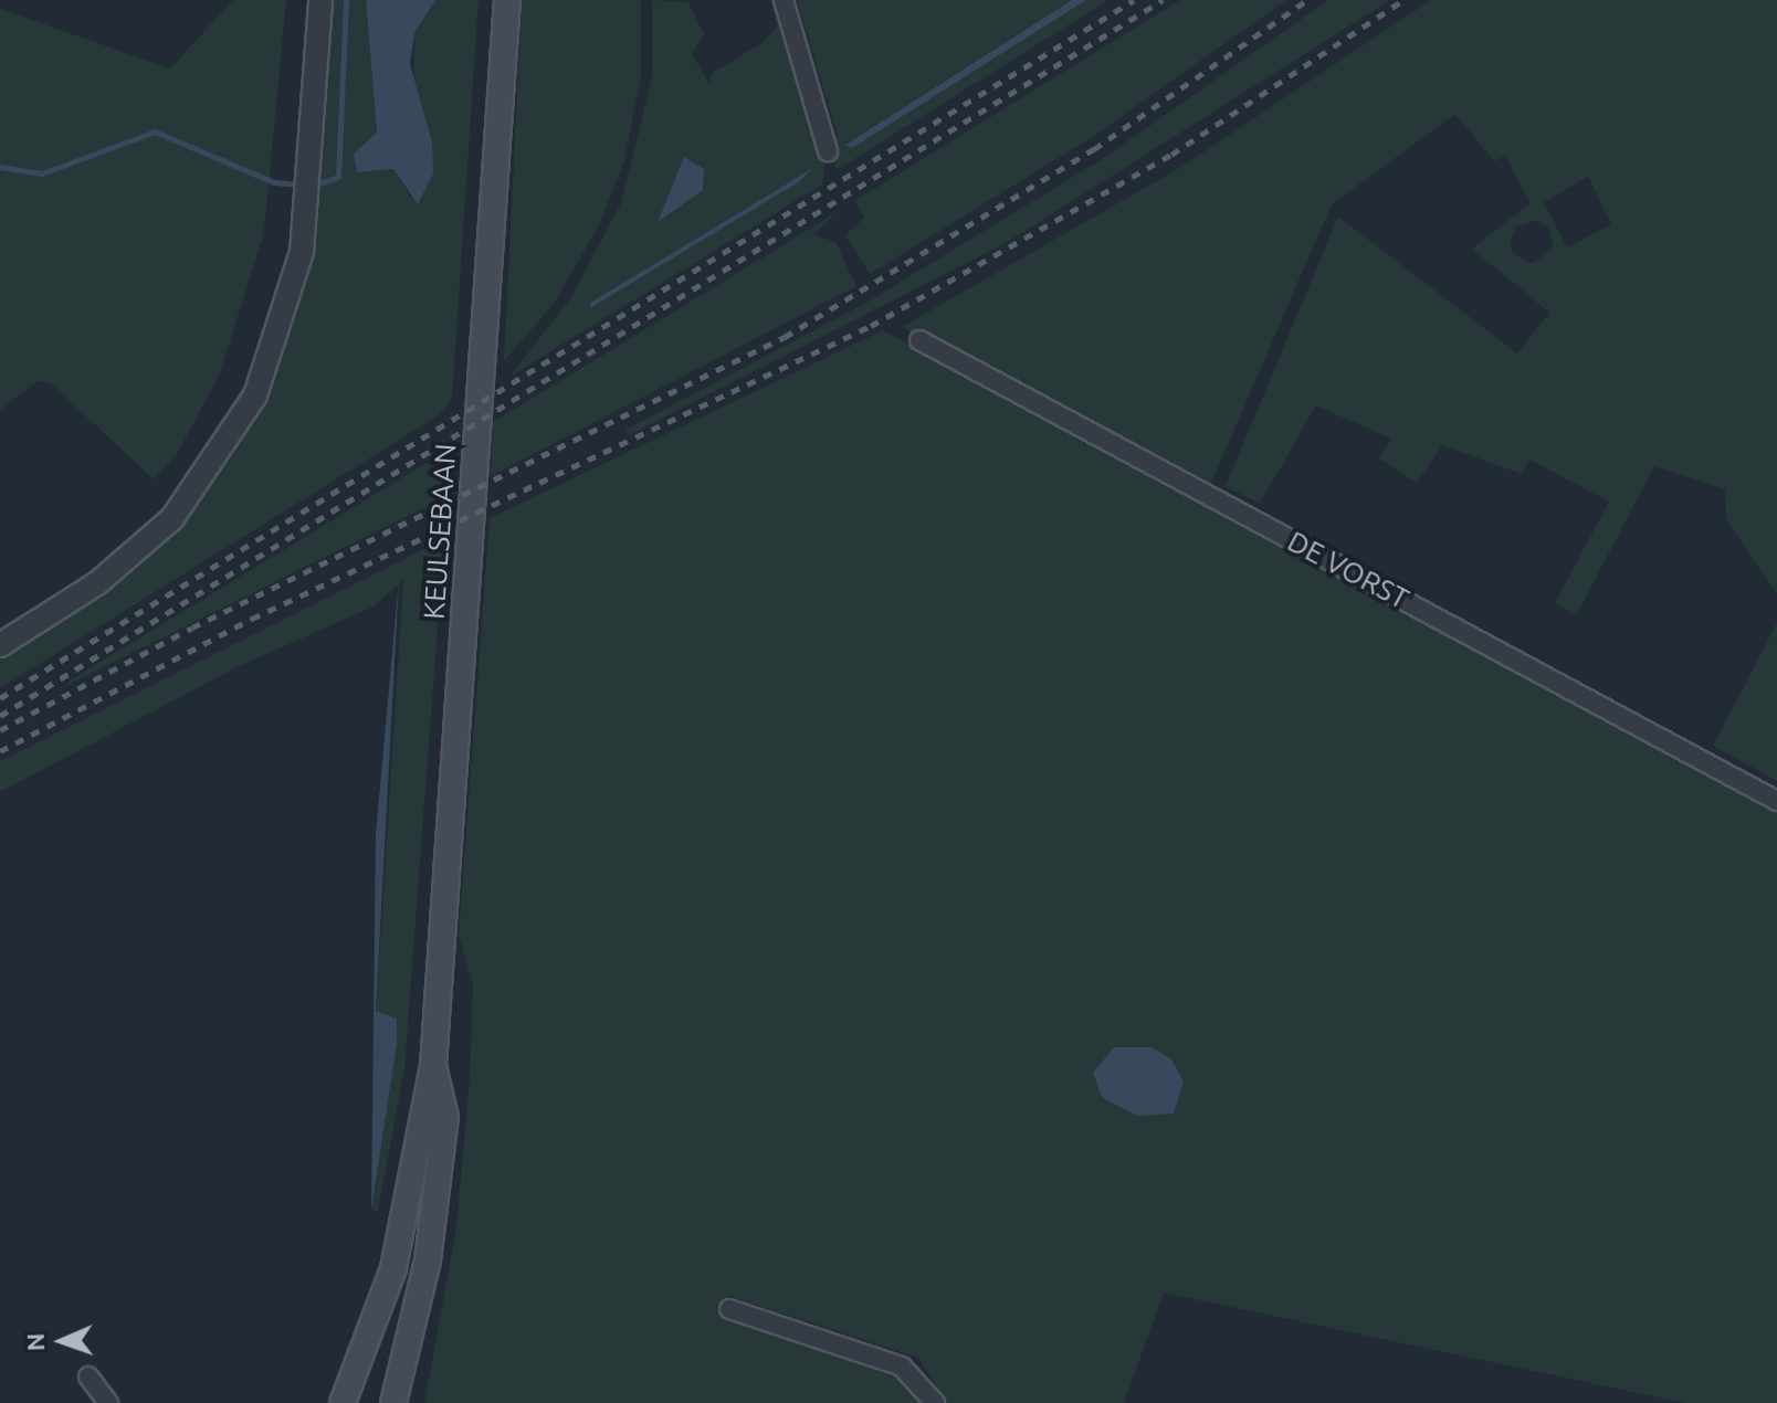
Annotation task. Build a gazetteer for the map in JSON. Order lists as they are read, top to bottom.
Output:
{
  "streets": {
    "main road": ["KEULSEBAAN"],
    "street": ["DE VORST"]
  },
  "north": "left"
}
